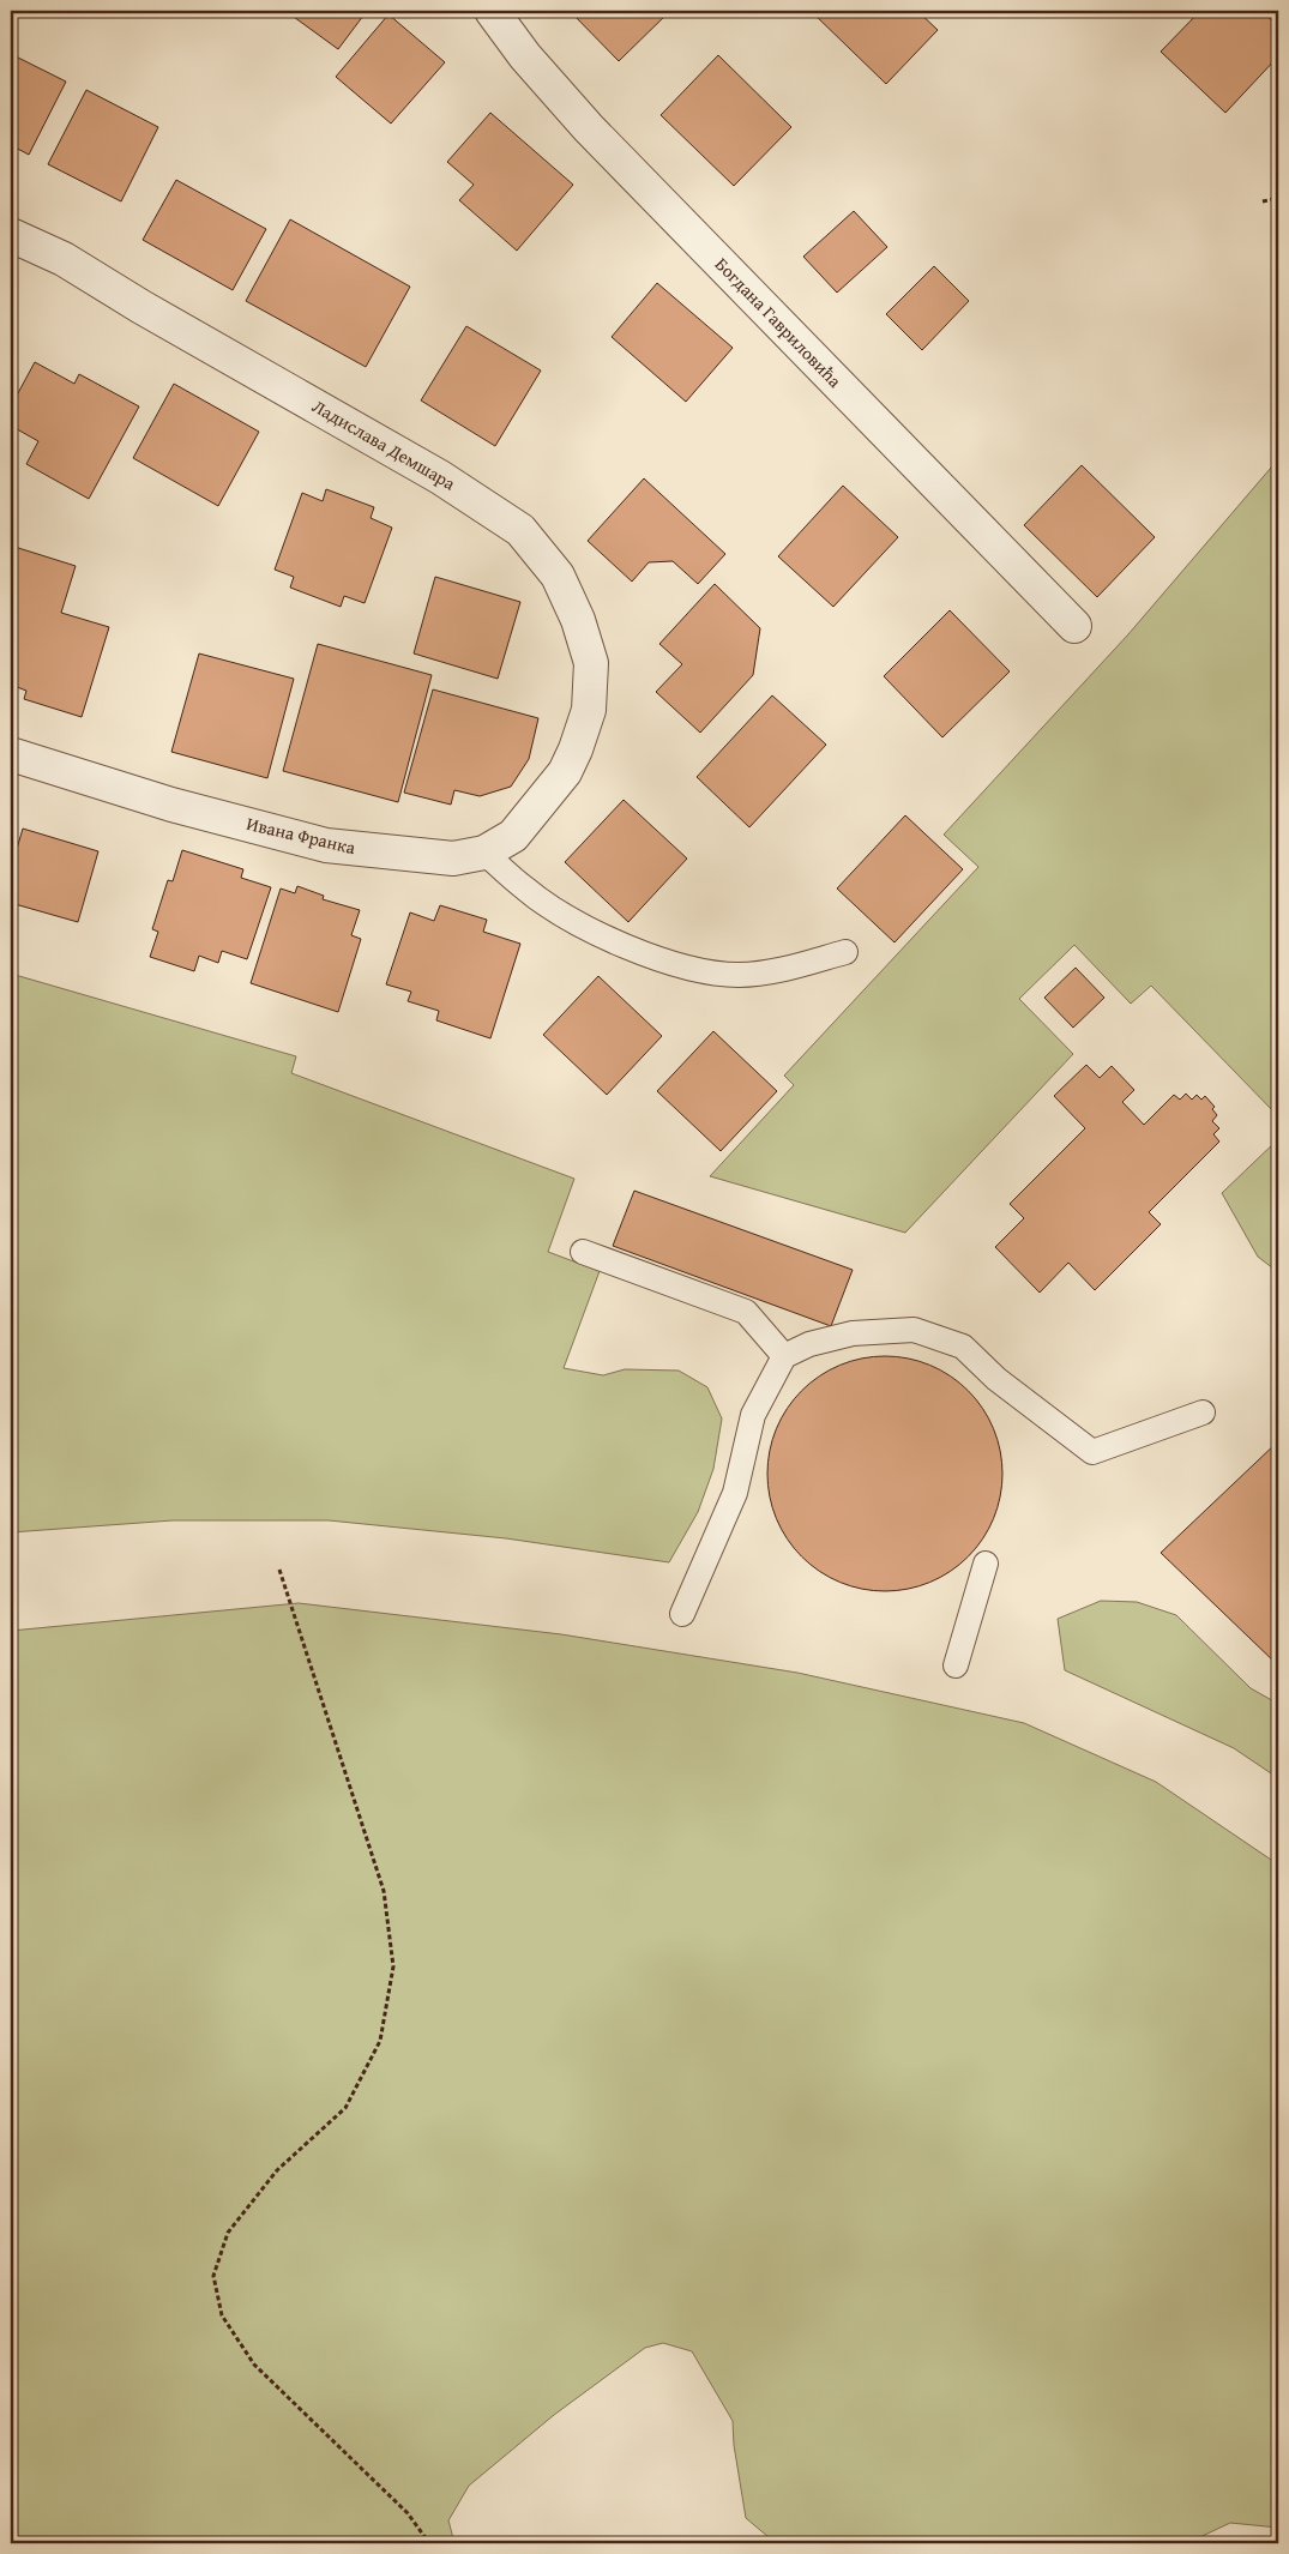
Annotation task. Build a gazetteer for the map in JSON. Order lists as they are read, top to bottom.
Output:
{
  "streets": {
    "street": ["Богдана Гавриловића", "Ладислава Демшара", "Ивана Франка"]
  },
  "crossings": [
    ["Ладислава Демшара", "Ивана Франка"]
  ]
}
